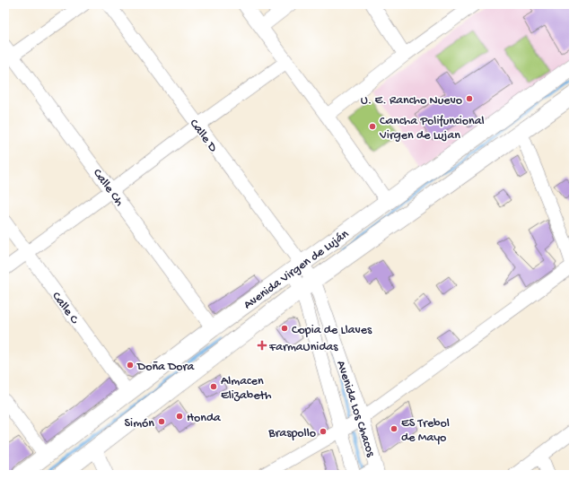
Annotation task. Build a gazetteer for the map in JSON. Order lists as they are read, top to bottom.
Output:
{
  "streets": {
    "main road": ["Avenida Virgen de Luján"],
    "street": [
      "Calle D",
      "Calle Ch",
      "Calle C",
      "Avenida Los Chacos"
    ]
  },
  "crossings": [
    ["Calle D", "Avenida Virgen de Luján"],
    ["Calle D", "Avenida Los Chacos"],
    ["Calle Ch", "Avenida Virgen de Luján"],
    ["Avenida Virgen de Luján", "Calle C"],
    ["Avenida Virgen de Luján", "Avenida Los Chacos"]
  ],
  "places": {
    "other": [
      "U. E. Rancho Nuevo",
      "Cancha Polifuncional Virgen de Lujan",
      "Copia de Llaves",
      "Doña Dora",
      "Almacen Elizabeth",
      "Honda",
      "Simón",
      "ES Trebol de Mayo",
      "Braspollo"
    ],
    "health": ["FarmaUnidas"]
  }
}
